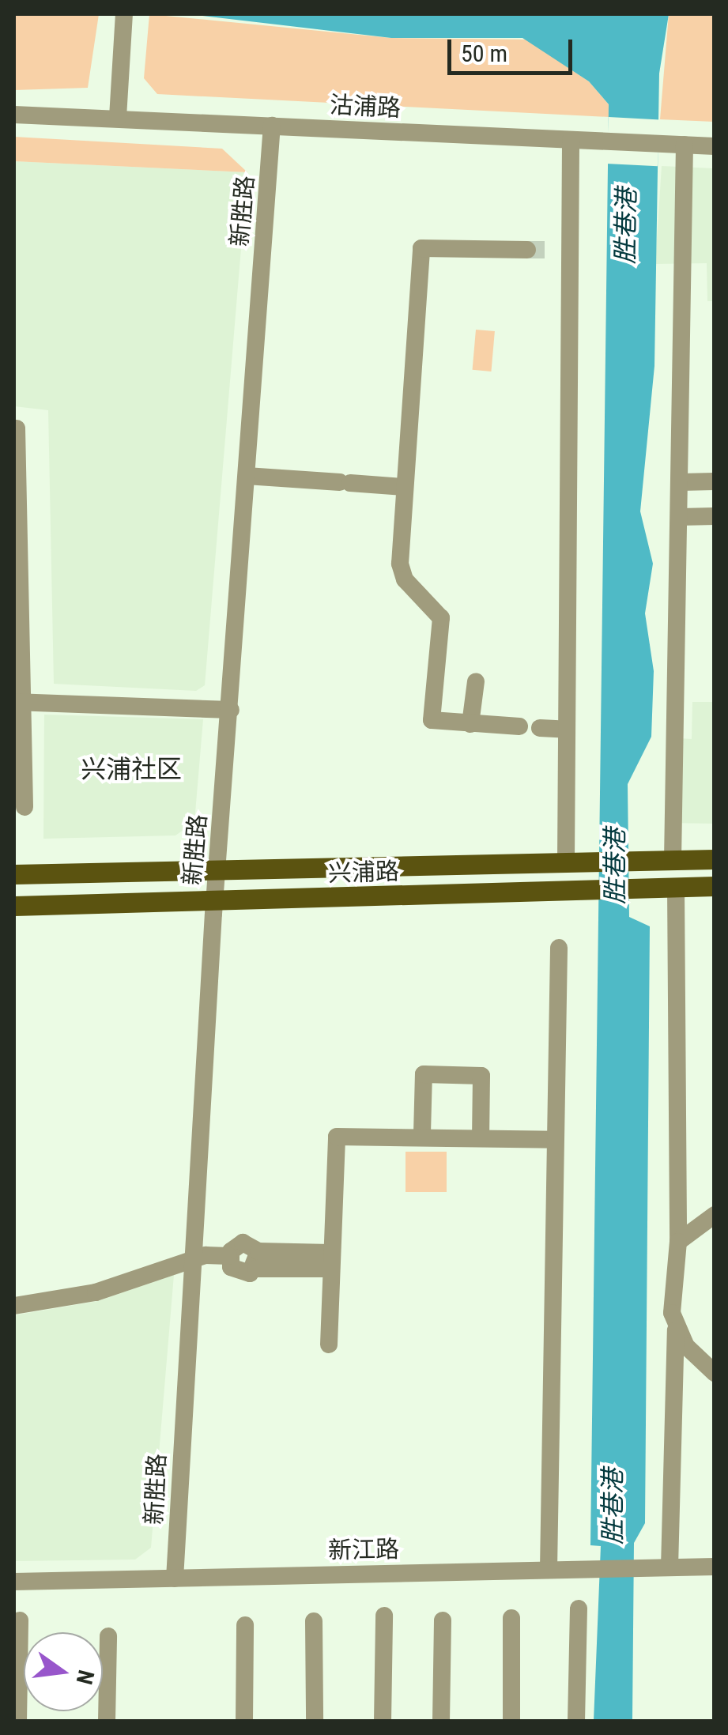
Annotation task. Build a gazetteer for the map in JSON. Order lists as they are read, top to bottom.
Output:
{
  "streets": {
    "main road": ["兴浦路"],
    "street": ["沽浦路", "新胜路", "新江路"]
  },
  "crossings": [
    ["沽浦路", "新胜路"],
    ["新胜路", "兴浦路"],
    ["新胜路", "新江路"]
  ],
  "districts": ["兴浦社区"],
  "water": ["胜巷港"],
  "scale_bar": "50 m",
  "north": "right"
}
